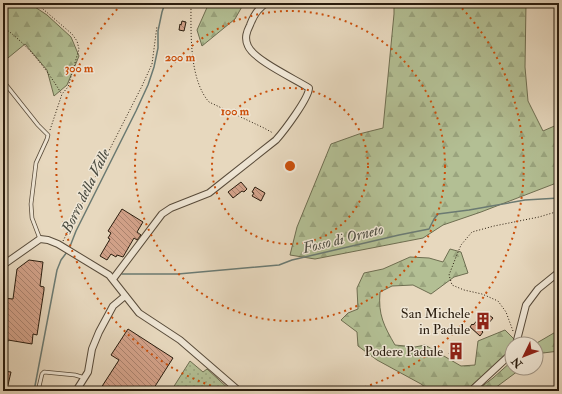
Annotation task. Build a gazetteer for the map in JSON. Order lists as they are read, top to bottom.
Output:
{
  "water": ["Borro della Valle", "Fosso di Orneto"],
  "places": {
    "building": ["San Michele in Padule", "Podere Padule"]
  },
  "north": "bottom left",
  "rings": ["200 m", "300 m", "100 m"]
}
